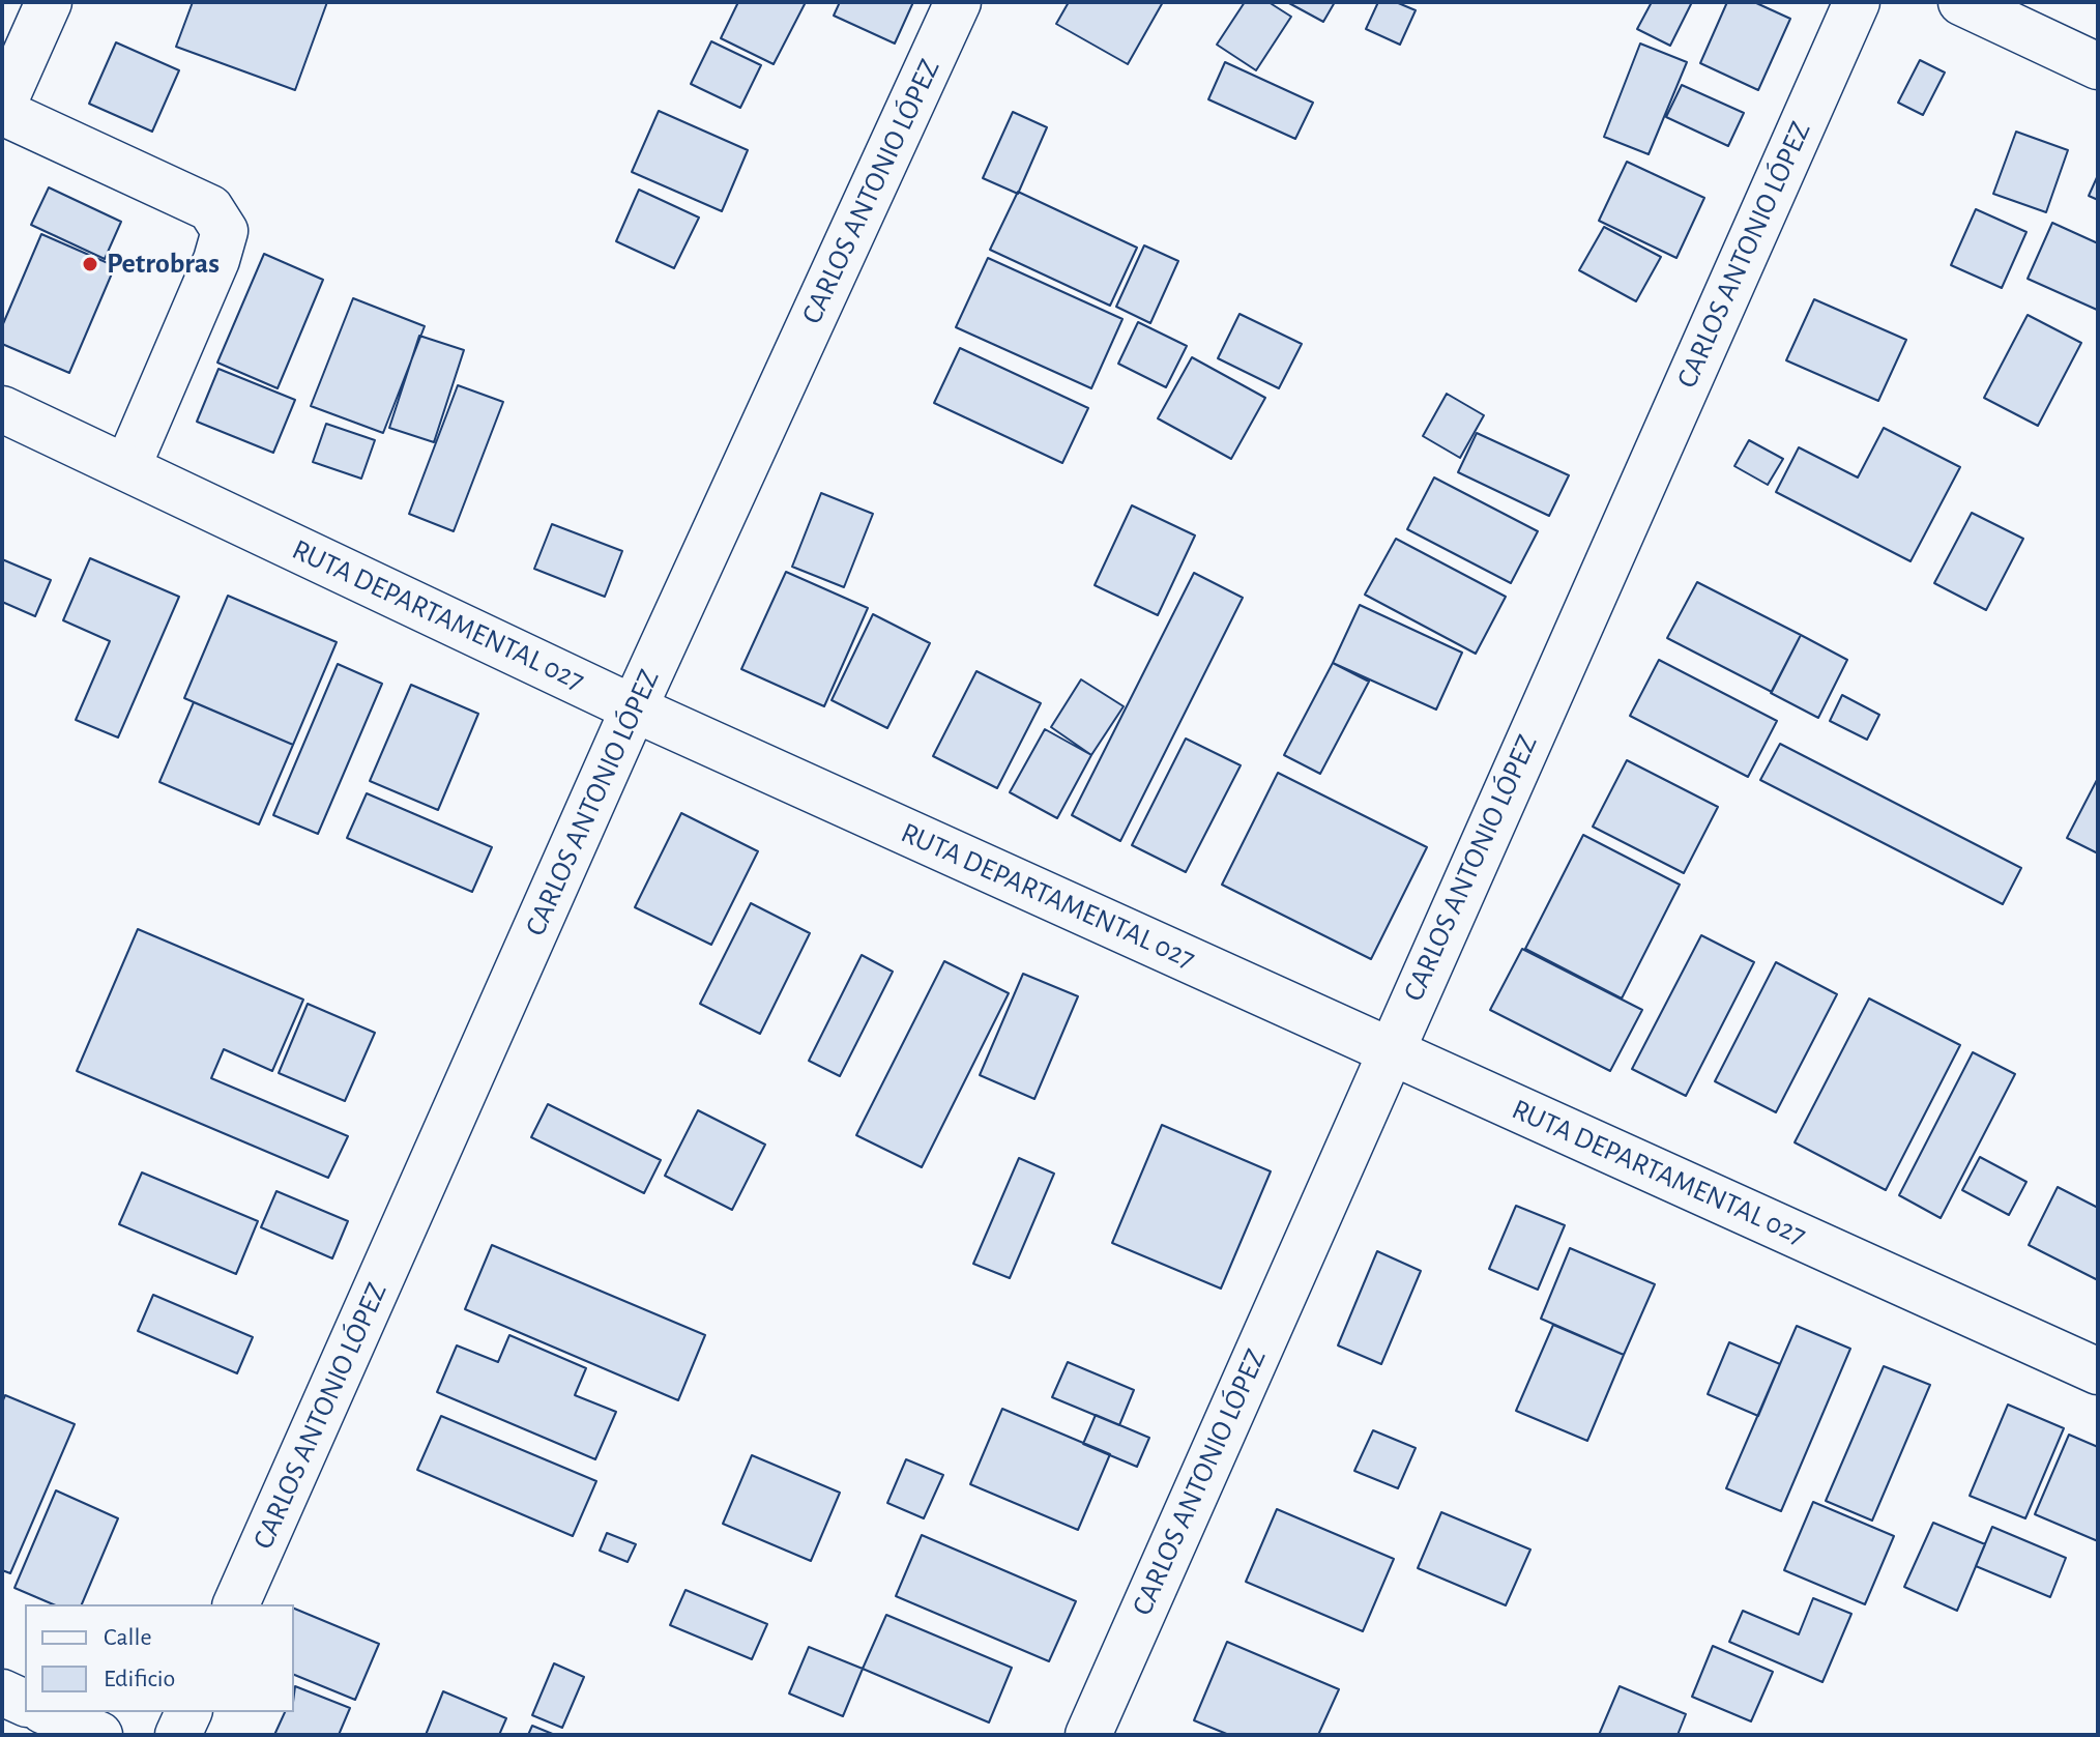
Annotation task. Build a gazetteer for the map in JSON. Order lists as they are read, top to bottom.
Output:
{
  "streets": {
    "street": ["CARLOS ANTONIO LÓPEZ", "RUTA DEPARTAMENTAL 027"]
  },
  "crossings": [
    ["CARLOS ANTONIO LÓPEZ", "RUTA DEPARTAMENTAL 027"]
  ],
  "places": ["Petrobras"],
  "legend": ["Calle", "Edificio"]
}
